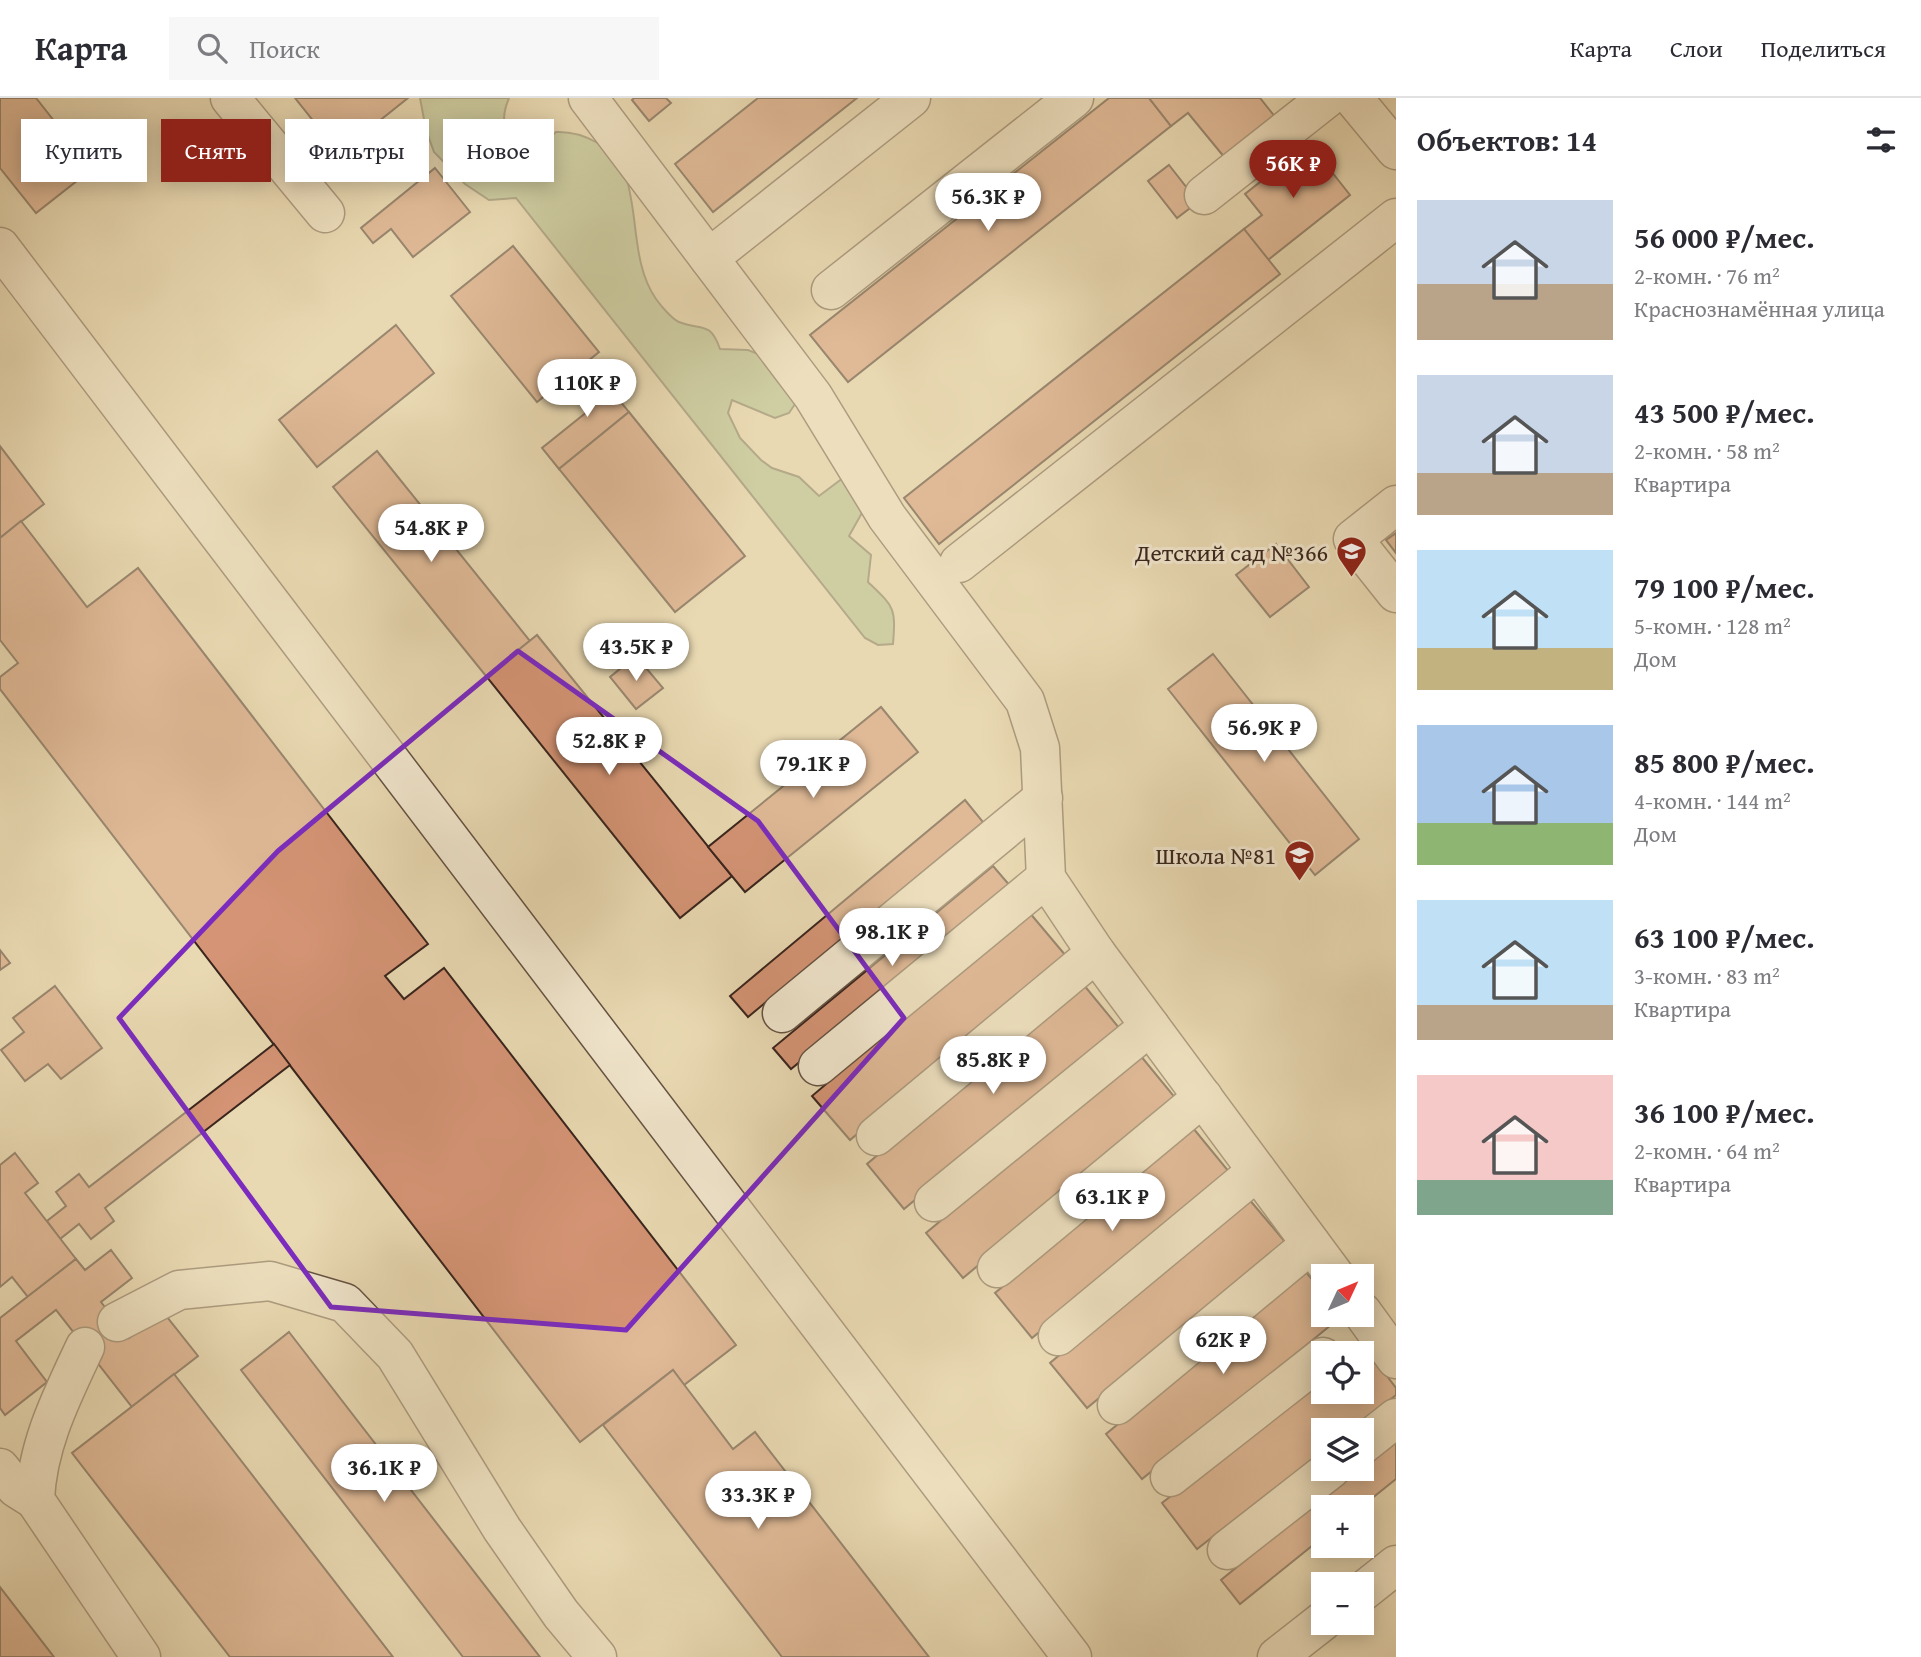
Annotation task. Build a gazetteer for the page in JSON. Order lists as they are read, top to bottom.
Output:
{
  "places": {
    "school or university": ["Детский сад №366", "Школа №81"]
  },
  "north": "top right",
  "page": {
    "header": "Карта",
    "search": "Поиск",
    "nav": ["Карта", "Слои", "Поделиться"],
    "heading": "Объектов: 14",
    "chip": [
      "Купить",
      "Снять",
      "Фильтры",
      "Новое"
    ],
    "price": [
      "56K ₽",
      "56.3K ₽",
      "110K ₽",
      "54.8K ₽",
      "43.5K ₽",
      "56.9K ₽",
      "52.8K ₽",
      "79.1K ₽",
      "98.1K ₽",
      "85.8K ₽",
      "63.1K ₽",
      "62K ₽",
      "36.1K ₽",
      "33.3K ₽"
    ],
    "list": [
      {
        "name": "56 000 ₽/мес.",
        "note": "2-комн. · 76 m² · Краснознамённая улица"
      },
      {
        "name": "43 500 ₽/мес.",
        "note": "2-комн. · 58 m² · Квартира"
      },
      {
        "name": "79 100 ₽/мес.",
        "note": "5-комн. · 128 m² · Дом"
      },
      {
        "name": "85 800 ₽/мес.",
        "note": "4-комн. · 144 m² · Дом"
      },
      {
        "name": "63 100 ₽/мес.",
        "note": "3-комн. · 83 m² · Квартира"
      },
      {
        "name": "36 100 ₽/мес.",
        "note": "2-комн. · 64 m² · Квартира"
      }
    ],
    "map_buttons": ["+", "−"]
  }
}
